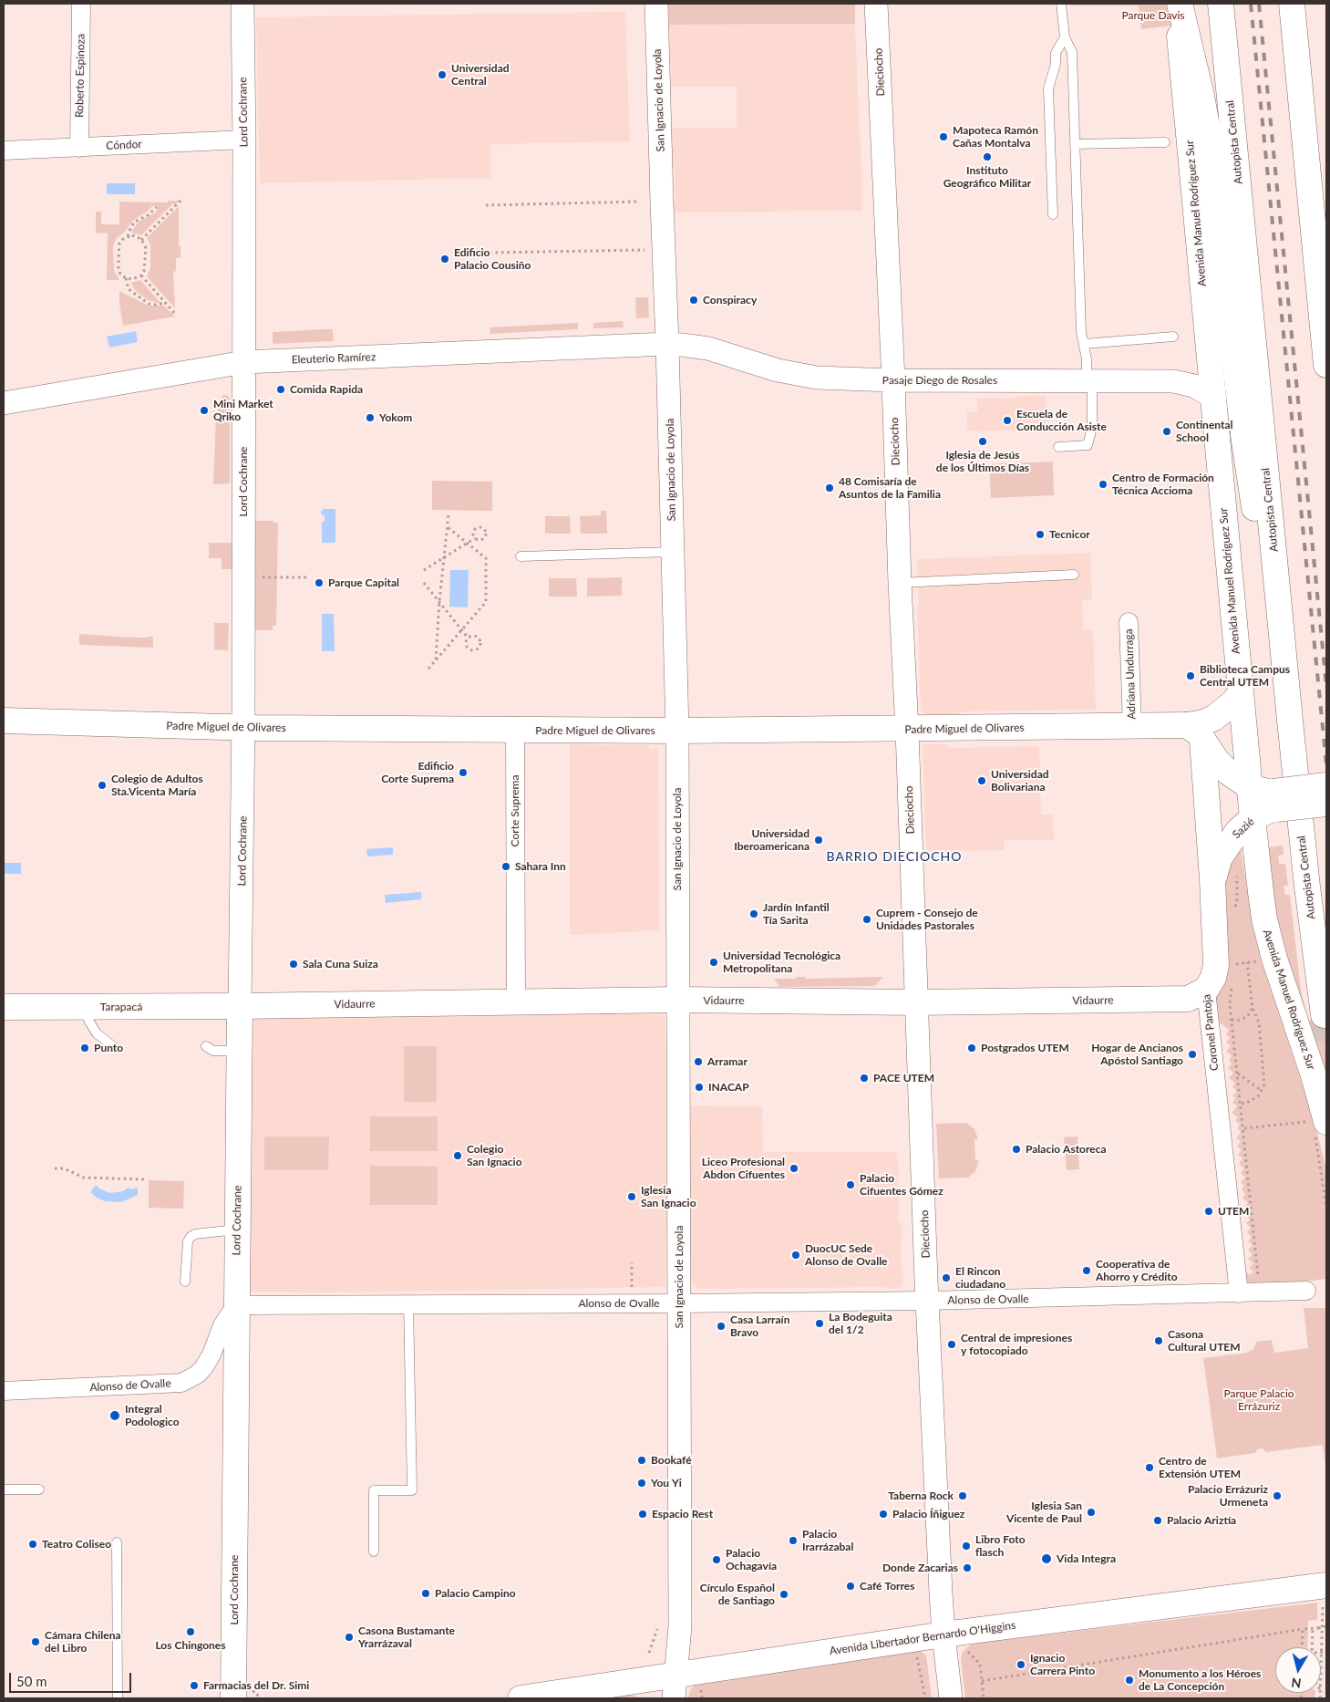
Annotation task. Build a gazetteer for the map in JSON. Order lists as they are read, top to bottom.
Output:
{
  "streets": {
    "main road": [
      "Lord Cochrane",
      "Autopista Central",
      "Avenida Manuel Rodríguez Sur",
      "Padre Miguel de Olivares",
      "Sazié",
      "Vidaurre",
      "Tarapacá",
      "Coronel Pantoja",
      "Avenida Libertador Bernardo O'Higgins"
    ],
    "street": [
      "Dieciocho",
      "Roberto Espinoza",
      "San Ignacio de Loyola",
      "Cóndor",
      "Eleuterio Ramírez",
      "Pasaje Diego de Rosales",
      "Adriana Undurraga",
      "Corte Suprema",
      "Alonso de Ovalle"
    ]
  },
  "crossings": [
    ["Dieciocho", "Pasaje Diego de Rosales"],
    ["Dieciocho", "Padre Miguel de Olivares"],
    ["Dieciocho", "Vidaurre"],
    ["Dieciocho", "Alonso de Ovalle"],
    ["Dieciocho", "Avenida Libertador Bernardo O'Higgins"],
    ["Roberto Espinoza", "Cóndor"],
    ["San Ignacio de Loyola", "Eleuterio Ramírez"],
    ["San Ignacio de Loyola", "Pasaje Diego de Rosales"],
    ["San Ignacio de Loyola", "Padre Miguel de Olivares"],
    ["San Ignacio de Loyola", "Vidaurre"],
    ["San Ignacio de Loyola", "Alonso de Ovalle"],
    ["San Ignacio de Loyola", "Avenida Libertador Bernardo O'Higgins"],
    ["Lord Cochrane", "Cóndor"],
    ["Lord Cochrane", "Eleuterio Ramírez"],
    ["Lord Cochrane", "Padre Miguel de Olivares"],
    ["Lord Cochrane", "Vidaurre"],
    ["Lord Cochrane", "Tarapacá"],
    ["Lord Cochrane", "Alonso de Ovalle"],
    ["Avenida Manuel Rodríguez Sur", "Pasaje Diego de Rosales"],
    ["Avenida Manuel Rodríguez Sur", "Padre Miguel de Olivares"],
    ["Avenida Manuel Rodríguez Sur", "Sazié"],
    ["Eleuterio Ramírez", "Pasaje Diego de Rosales"],
    ["Adriana Undurraga", "Padre Miguel de Olivares"],
    ["Padre Miguel de Olivares", "Corte Suprema"],
    ["Padre Miguel de Olivares", "Sazié"],
    ["Padre Miguel de Olivares", "Coronel Pantoja"],
    ["Corte Suprema", "Vidaurre"],
    ["Sazié", "Coronel Pantoja"],
    ["Vidaurre", "Tarapacá"],
    ["Vidaurre", "Coronel Pantoja"],
    ["Coronel Pantoja", "Alonso de Ovalle"]
  ],
  "districts": ["BARRIO DIECIOCHO"],
  "parks": ["Parque Davis", "Parque Palacio Errázuriz"],
  "places": [
    "Universidad Central",
    "Mapoteca Ramón Cañas Montalva",
    "Instituto Geográfico Militar",
    "Edificio Palacio Cousiño",
    "Conspiracy",
    "Comida Rapida",
    "Mini Market Qriko",
    "Yokom",
    "Escuela de Conducción Asiste",
    "Continental School",
    "Iglesia de Jesús de los Últimos Días",
    "Centro de Formación Técnica Accioma",
    "48 Comisaría de Asuntos de la Familia",
    "Tecnicor",
    "Parque Capital",
    "Biblioteca Campus Central UTEM",
    "Edificio Corte Suprema",
    "Universidad Bolivariana",
    "Colegio de Adultos Sta.Vicenta María",
    "Universidad Iberoamericana",
    "Sahara Inn",
    "Jardín Infantil Tía Sarita",
    "Cuprem - Consejo de Unidades Pastorales",
    "Universidad Tecnológica Metropolitana",
    "Sala Cuna Suiza",
    "Punto",
    "Postgrados UTEM",
    "Hogar de Ancianos Apóstol Santiago",
    "Arramar",
    "PACE UTEM",
    "INACAP",
    "Palacio Astoreca",
    "Colegio San Ignacio",
    "Liceo Profesional Abdon Cifuentes",
    "Palacio Cifuentes Gómez",
    "Iglesia San Ignacio",
    "UTEM",
    "DuocUC Sede Alonso de Ovalle",
    "Cooperativa de Ahorro y Crédito",
    "El Rincon ciudadano",
    "La Bodeguita del 1/2",
    "Casa Larraín Bravo",
    "Casona Cultural UTEM",
    "Central de impresiones y fotocopiado",
    "Integral Podologico",
    "Bookafé",
    "Centro de Extensión UTEM",
    "You Yi",
    "Taberna Rock",
    "Palacio Errázuriz Urmeneta",
    "Iglesia San Vicente de Paul",
    "Espacio Rest",
    "Palacio Íñiguez",
    "Palacio Ariztía",
    "Palacio Irarrázabal",
    "Teatro Coliseo",
    "Libro Foto flasch",
    "Vida Integra",
    "Palacio Ochagavía",
    "Donde Zacarias",
    "Café Torres",
    "Palacio Campino",
    "Círculo Español de Santiago",
    "Los Chingones",
    "Casona Bustamante Yrarrázaval",
    "Cámara Chilena del Libro",
    "Ignacio Carrera Pinto",
    "Monumento a los Héroes de La Concepción",
    "Farmacias del Dr. Simi"
  ],
  "scale_bar": "50 m",
  "north": "bottom"
}
